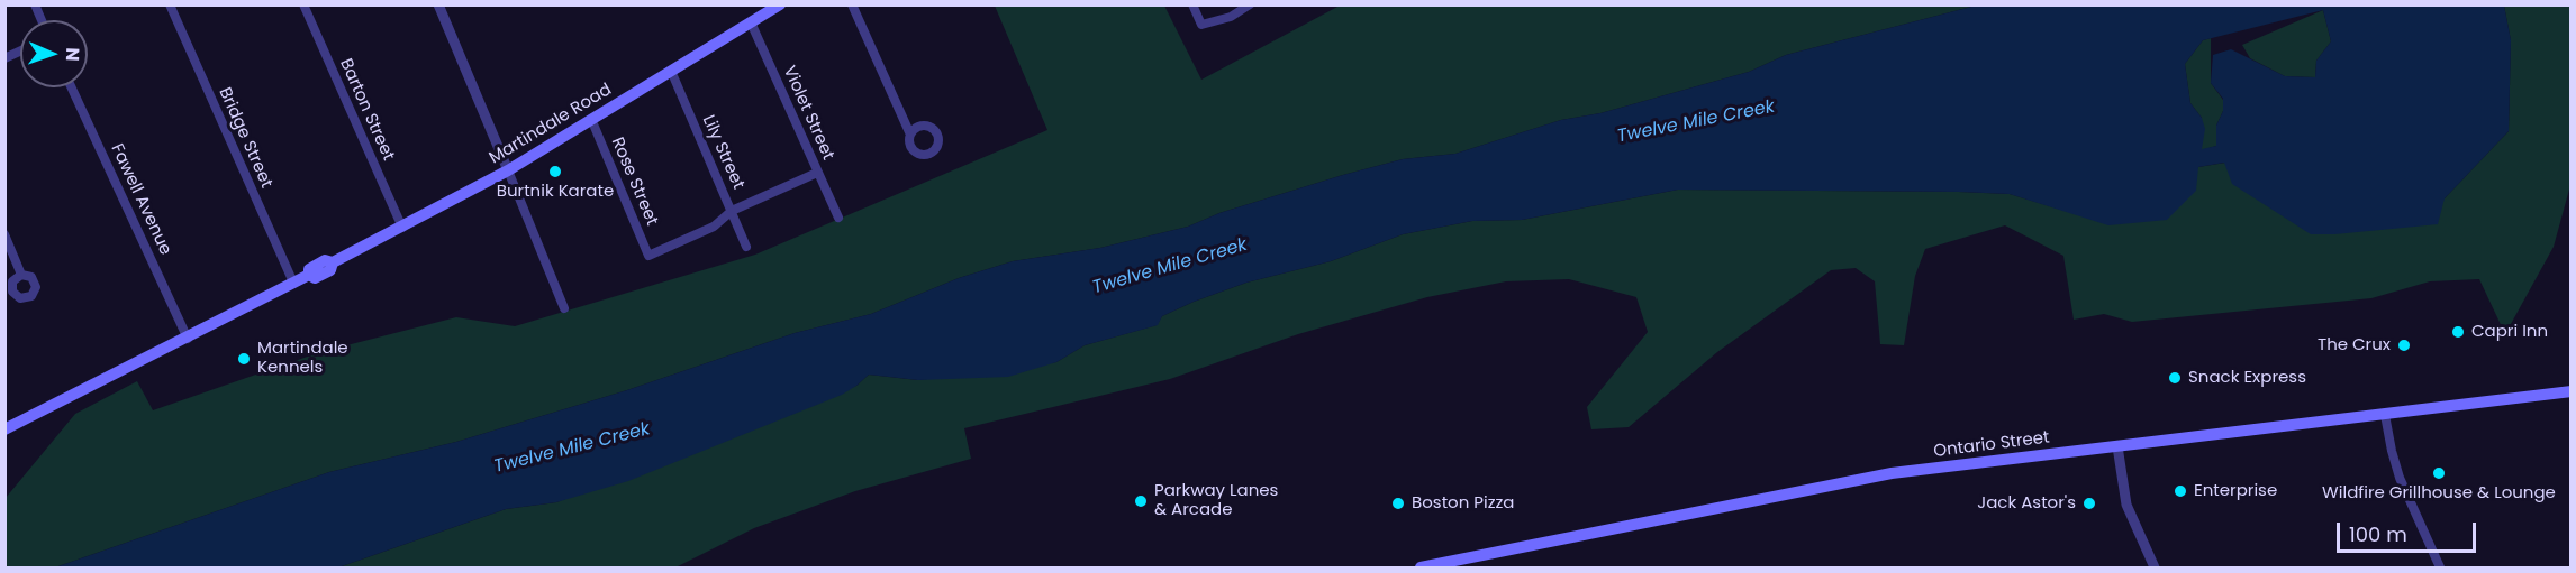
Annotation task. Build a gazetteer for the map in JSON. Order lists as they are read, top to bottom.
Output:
{
  "streets": {
    "main road": ["Martindale Road", "Ontario Street"],
    "street": [
      "Barton Street",
      "Violet Street",
      "Bridge Street",
      "Lily Street",
      "Rose Street",
      "Fawell Avenue"
    ]
  },
  "crossings": [
    ["Barton Street", "Martindale Road"],
    ["Violet Street", "Martindale Road"],
    ["Martindale Road", "Bridge Street"],
    ["Martindale Road", "Lily Street"],
    ["Martindale Road", "Rose Street"],
    ["Martindale Road", "Fawell Avenue"],
    ["Lily Street", "Rose Street"]
  ],
  "water": ["Twelve Mile Creek"],
  "places": [
    "Burtnik Karate",
    "Capri Inn",
    "The Crux",
    "Martindale Kennels",
    "Snack Express",
    "Wildfire Grillhouse & Lounge",
    "Enterprise",
    "Parkway Lanes & Arcade",
    "Boston Pizza",
    "Jack Astor's"
  ],
  "scale_bar": "100 m",
  "north": "right"
}
